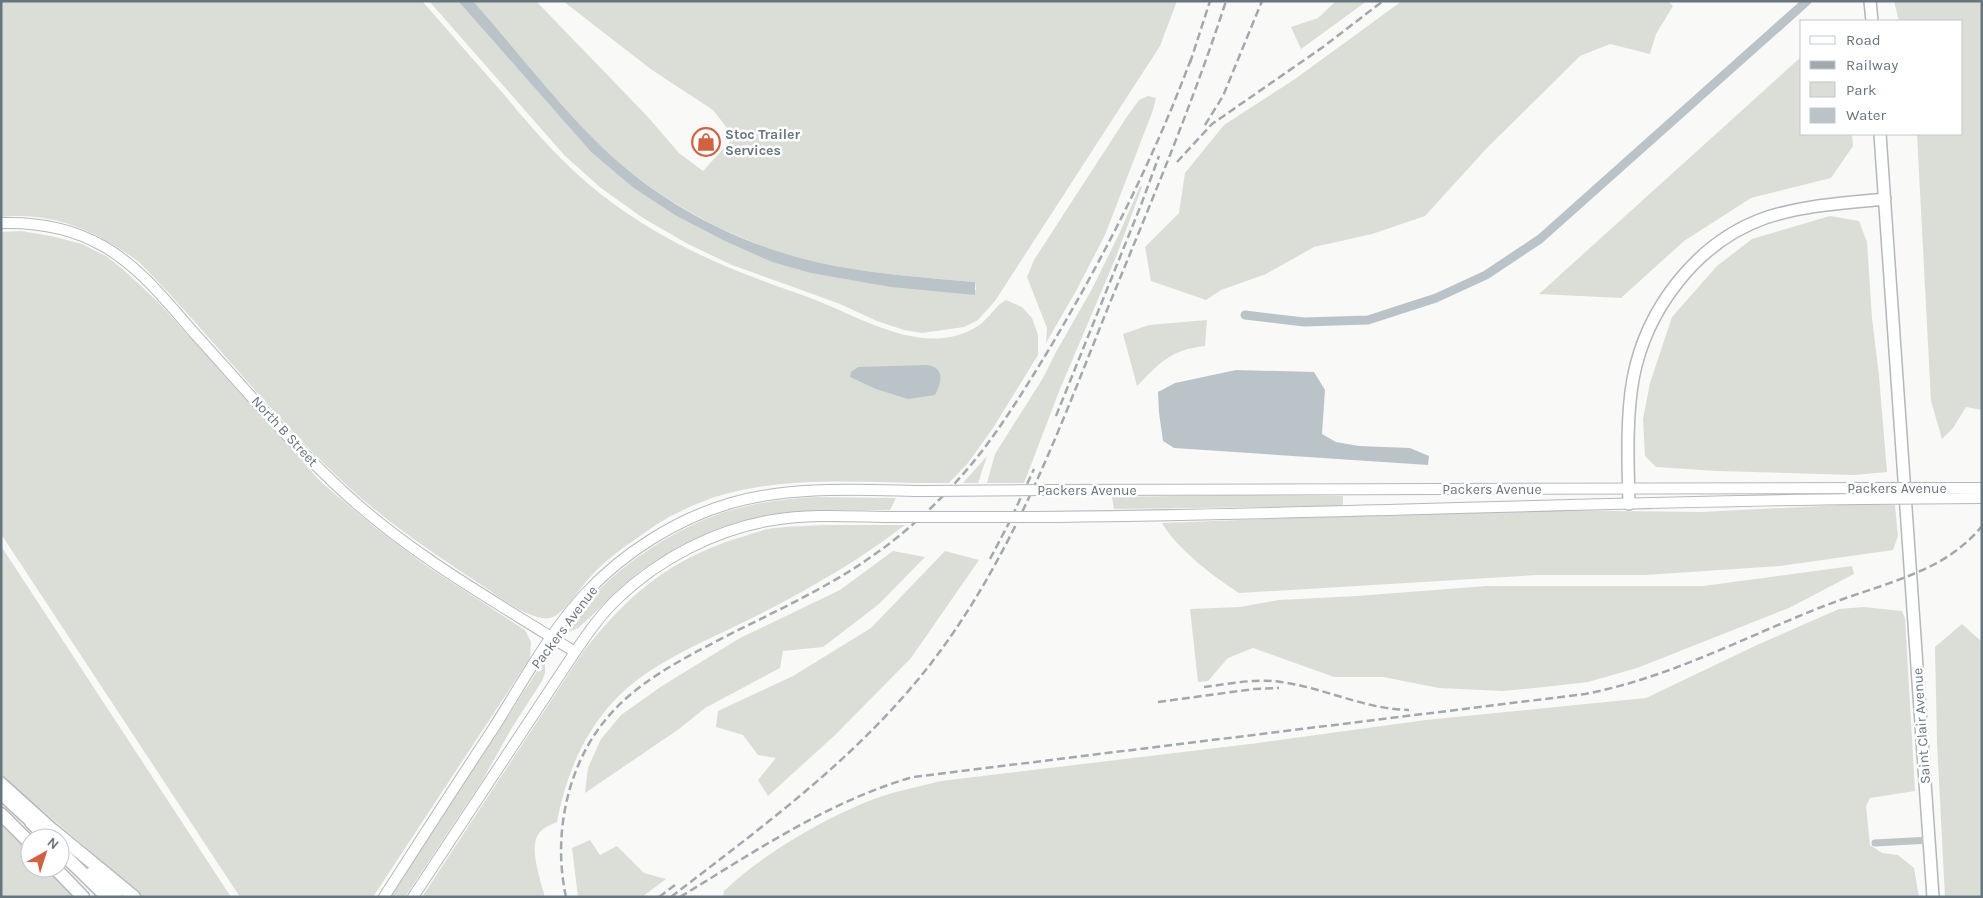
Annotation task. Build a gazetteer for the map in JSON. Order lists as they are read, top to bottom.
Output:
{
  "streets": {
    "main road": ["North B Street", "Packers Avenue", "Saint Clair Avenue"]
  },
  "crossings": [
    ["North B Street", "Packers Avenue"]
  ],
  "places": {
    "shop": ["Stoc Trailer Services"]
  },
  "legend": [
    "Road",
    "Railway",
    "Park",
    "Water"
  ],
  "north": "top right"
}
